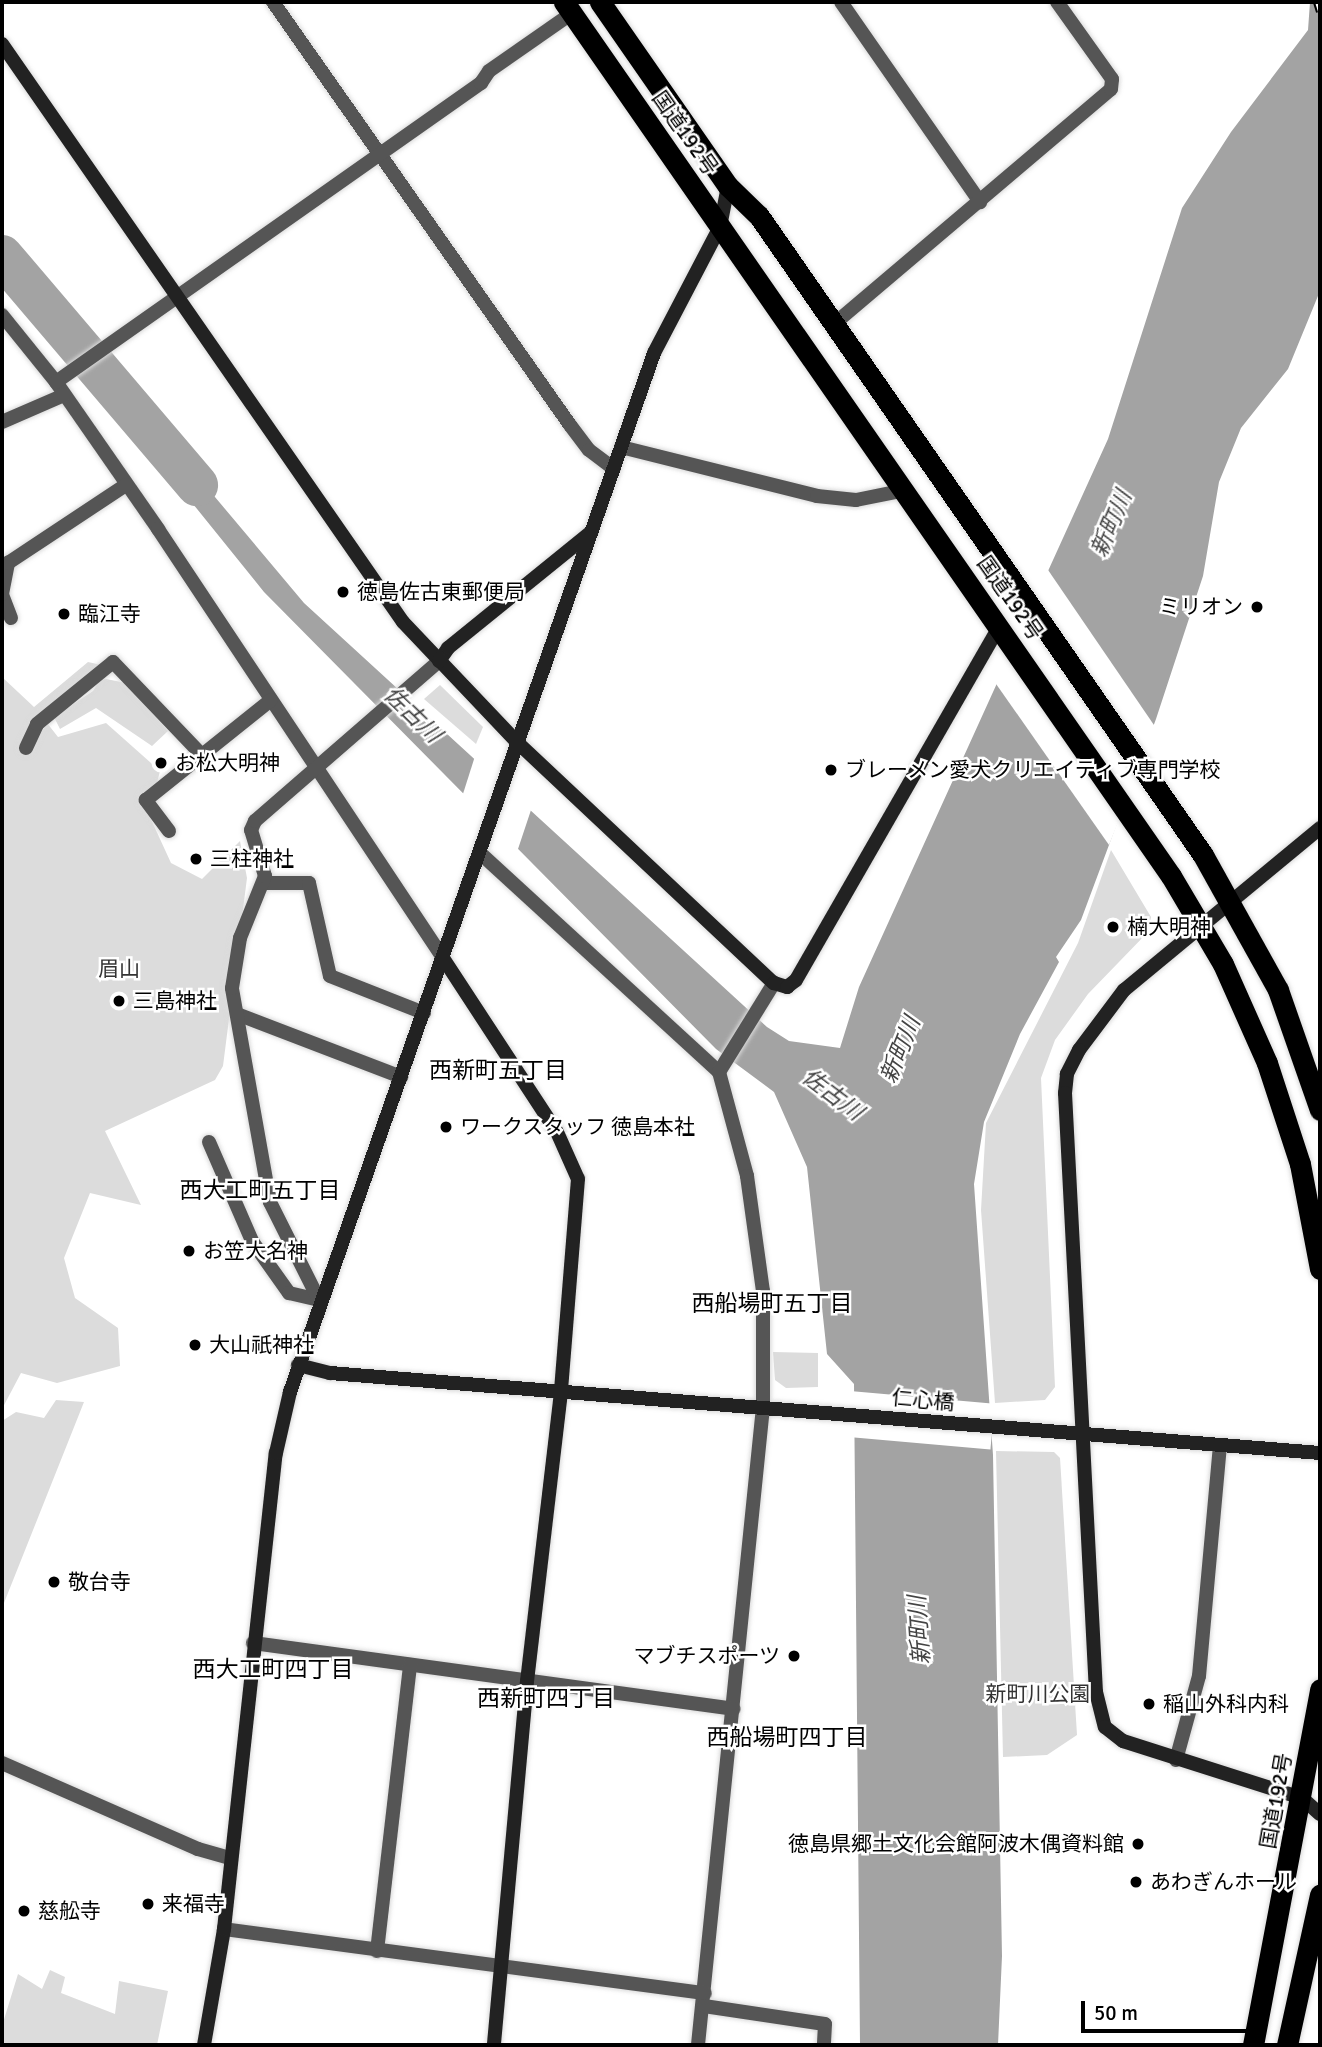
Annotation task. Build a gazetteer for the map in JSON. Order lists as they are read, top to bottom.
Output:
{
  "streets": {
    "highway": ["国道192号"],
    "street": ["仁心橋"]
  },
  "districts": [
    "西新町五丁目",
    "西大工町五丁目",
    "西船場町五丁目",
    "西大工町四丁目",
    "西新町四丁目",
    "西船場町四丁目"
  ],
  "water": ["新町川", "佐古川"],
  "parks": ["眉山", "新町川公園"],
  "places": [
    "徳島佐古東郵便局",
    "ミリオン",
    "臨江寺",
    "お松大明神",
    "ブレーメン愛犬クリエイティブ専門学校",
    "三柱神社",
    "楠大明神",
    "三島神社",
    "ワークスタッフ 徳島本社",
    "お笠大名神",
    "大山祇神社",
    "敬台寺",
    "マブチスポーツ",
    "稲山外科内科",
    "徳島県郷土文化会館阿波木偶資料館",
    "あわぎんホール",
    "来福寺",
    "慈舩寺"
  ],
  "scale_bar": "50 m"
}
